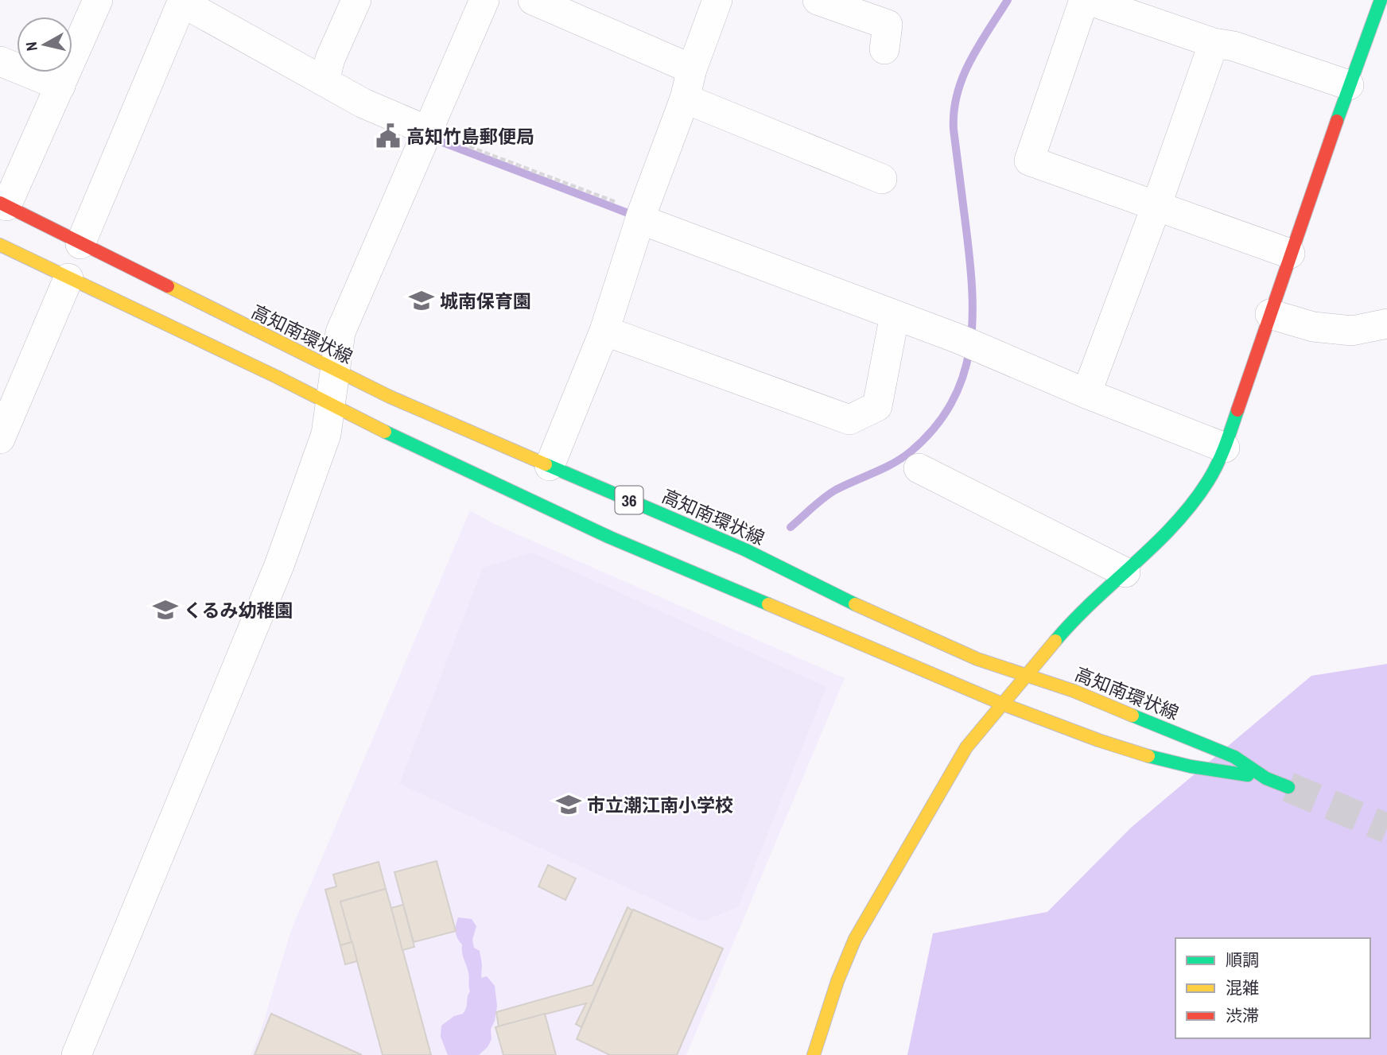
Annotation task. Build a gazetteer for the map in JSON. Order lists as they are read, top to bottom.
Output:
{
  "streets": {
    "main road": ["高知南環状線", "36"]
  },
  "places": {
    "public building": ["高知竹島郵便局"],
    "school or university": ["城南保育園", "くるみ幼稚園", "市立潮江南小学校"]
  },
  "legend": ["順調", "混雑", "渋滞"],
  "north": "left"
}
